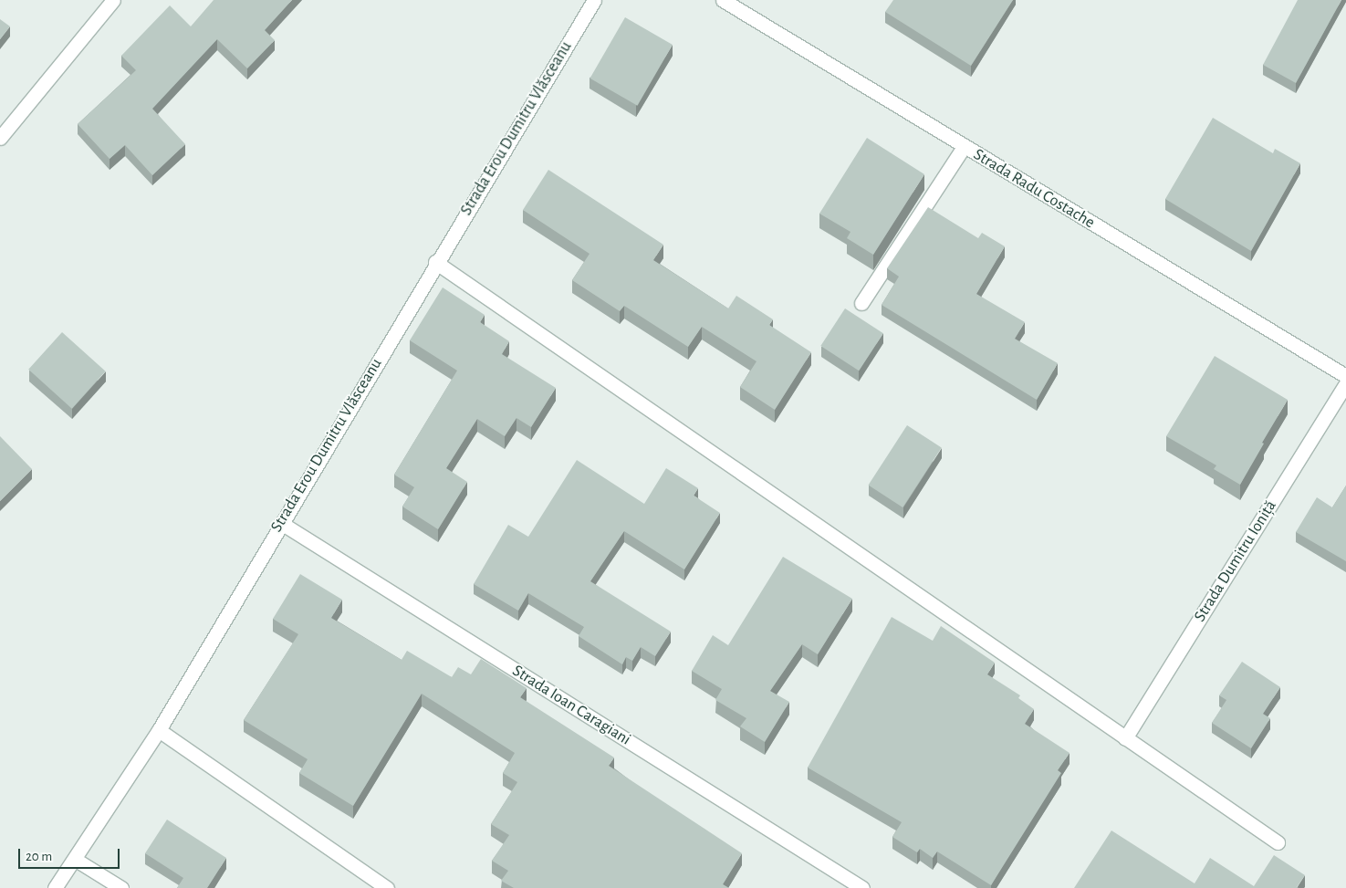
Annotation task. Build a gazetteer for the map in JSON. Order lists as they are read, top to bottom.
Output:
{
  "streets": {
    "street": [
      "Strada Erou Dumitru Vlăsceanu",
      "Strada Radu Costache",
      "Strada Dumitru Ioniță",
      "Strada Ioan Caragiani"
    ]
  },
  "crossings": [
    ["Strada Erou Dumitru Vlăsceanu", "Strada Ioan Caragiani"]
  ],
  "scale_bar": "20 m"
}
